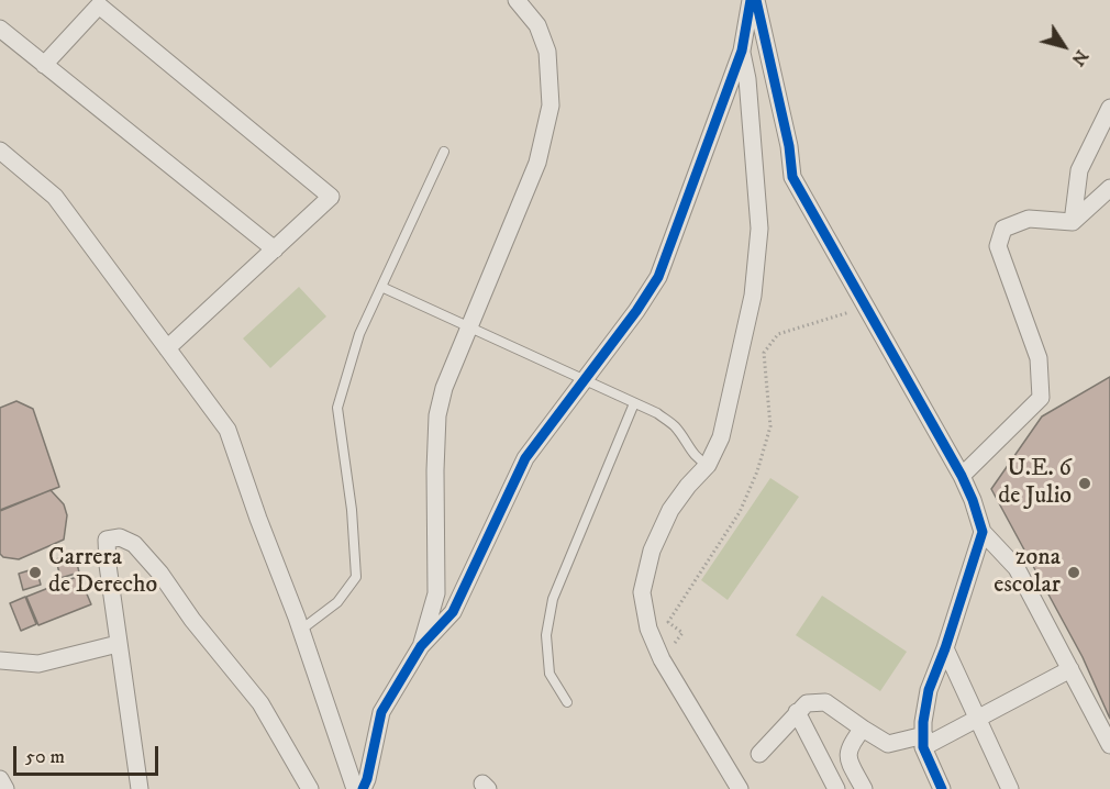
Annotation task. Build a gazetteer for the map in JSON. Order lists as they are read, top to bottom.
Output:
{
  "places": ["U.E. 6 de Julio", "Carrera de Derecho", "zona escolar"],
  "scale_bar": "50 m",
  "north": "bottom right"
}
